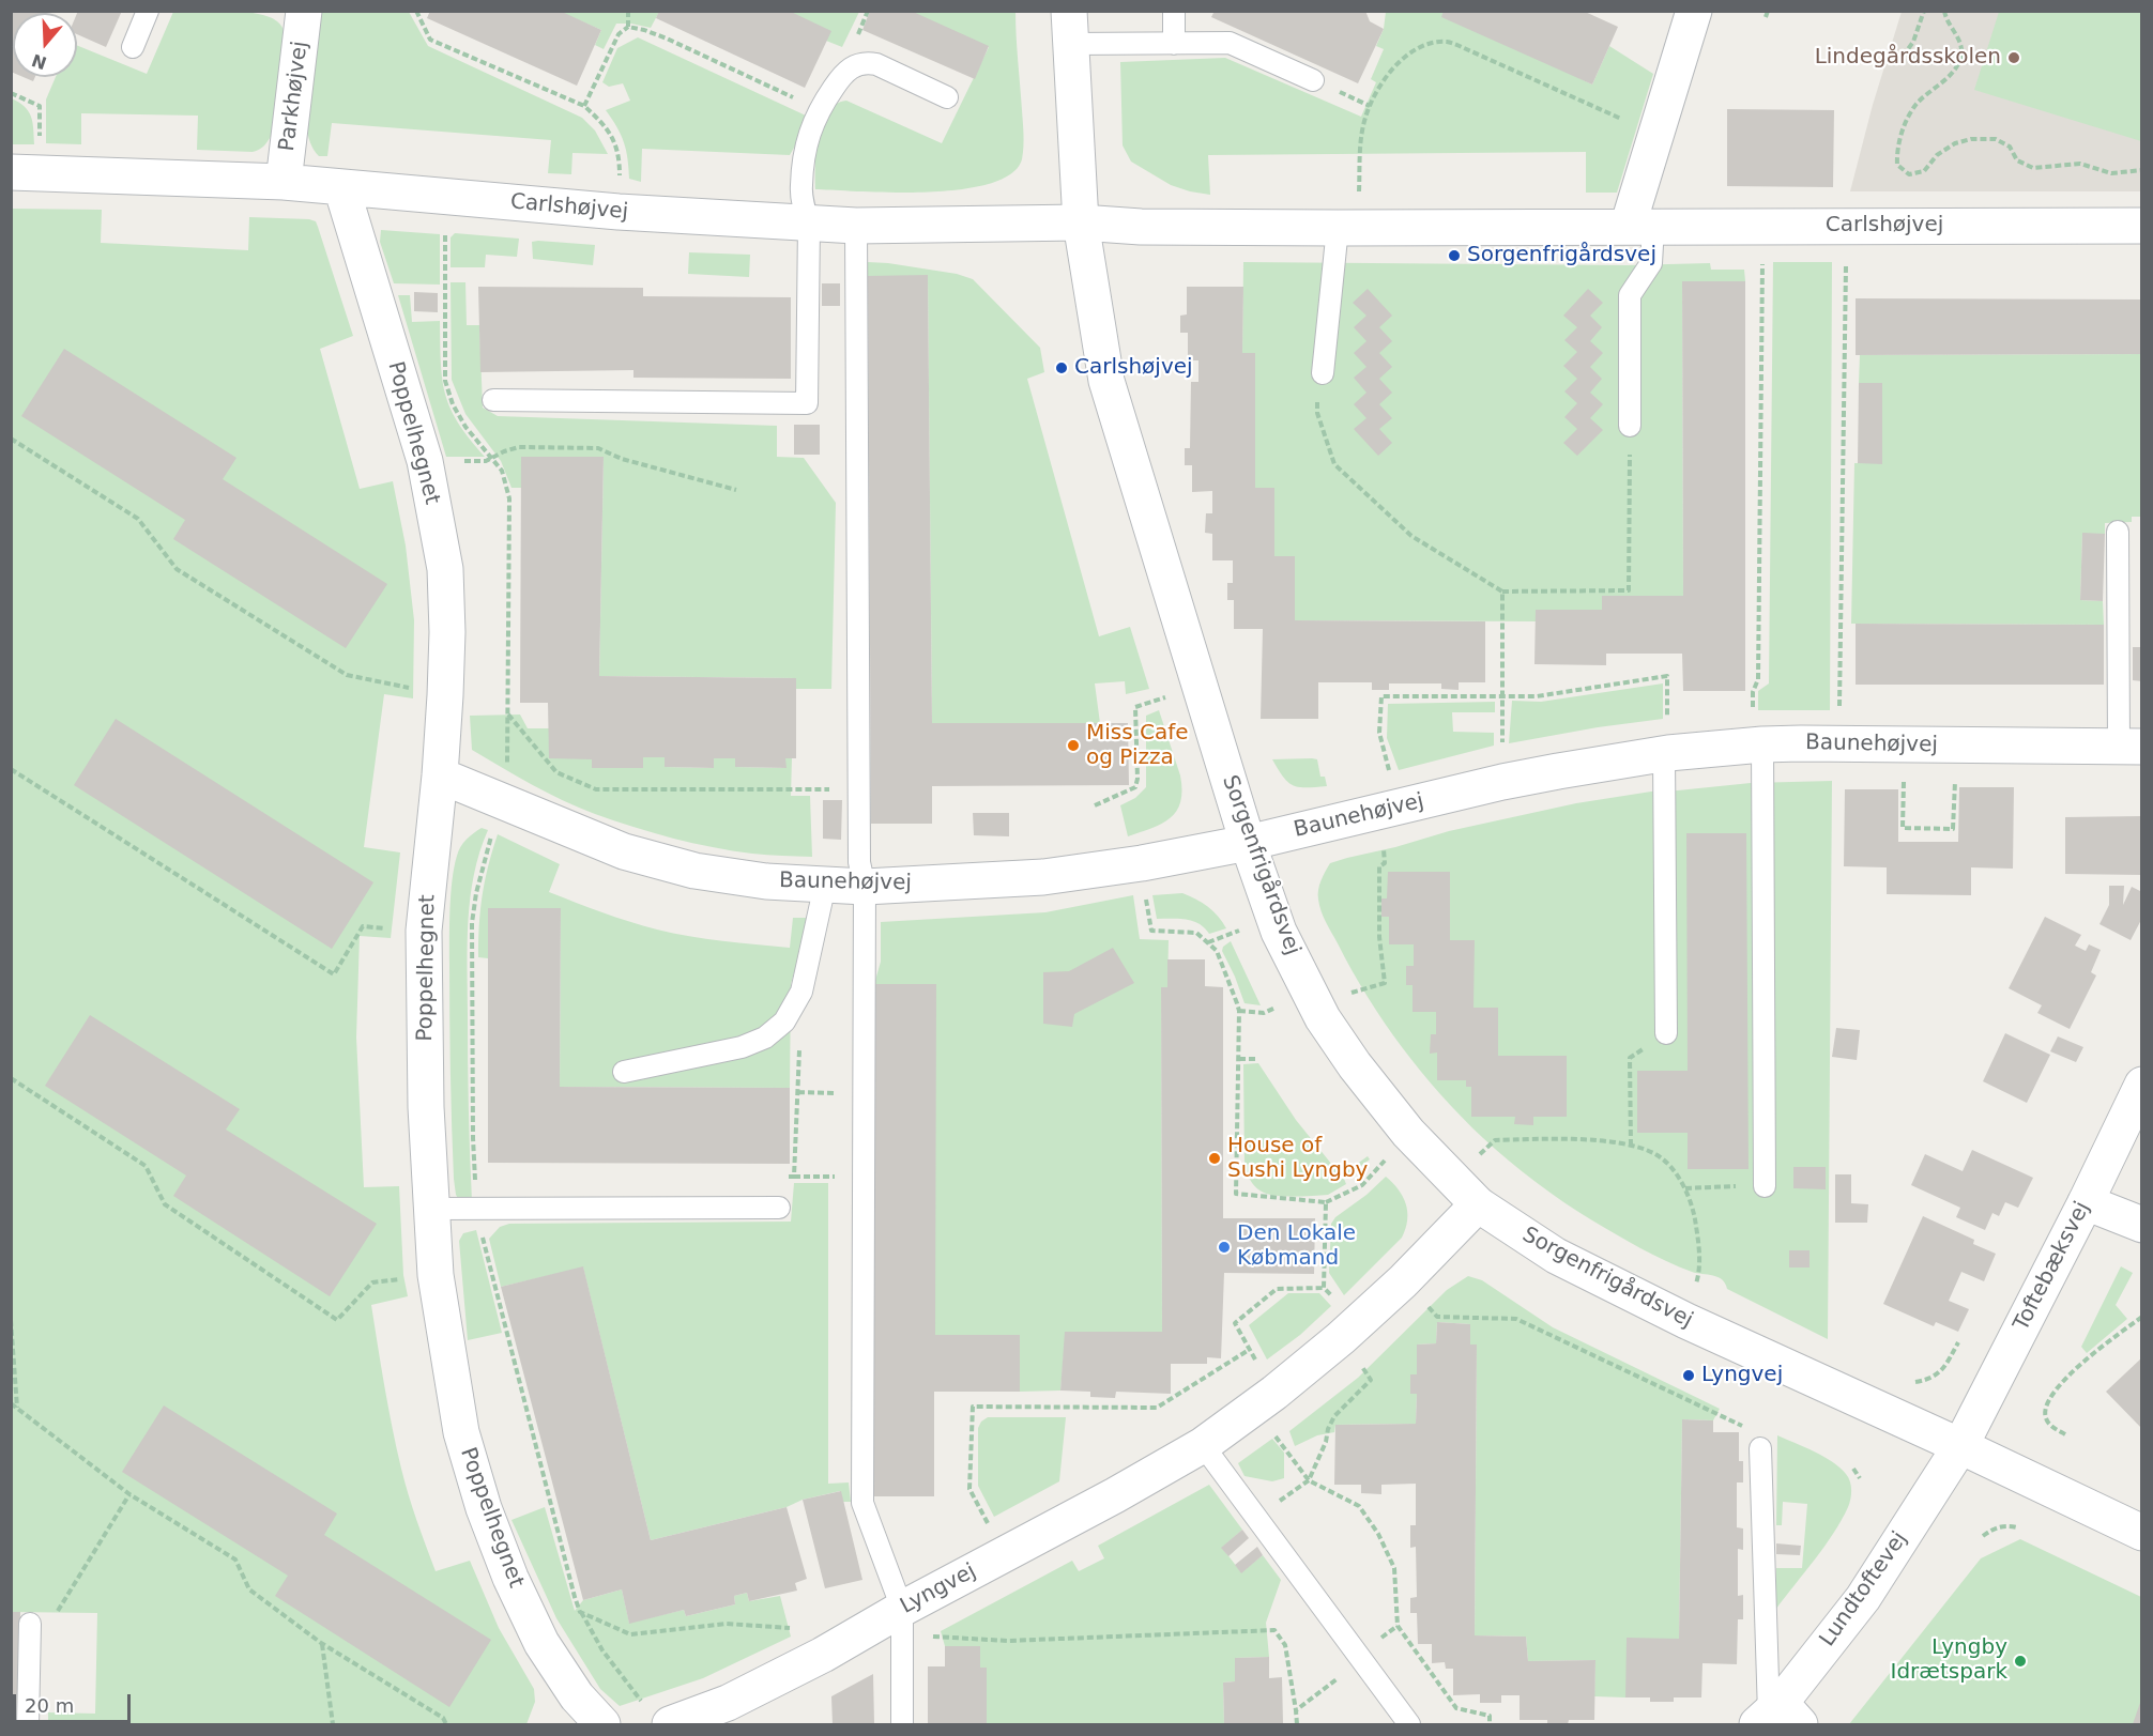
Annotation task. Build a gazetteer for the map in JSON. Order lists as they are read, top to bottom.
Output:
{
  "streets": {
    "street": [
      "Parkhøjvej",
      "Carlshøjvej",
      "Poppelhegnet",
      "Baunehøjvej",
      "Sorgenfrigårdsvej",
      "Toftebæksvej",
      "Lyngvej",
      "Lundtoftevej"
    ]
  },
  "crossings": [
    ["Parkhøjvej", "Carlshøjvej"],
    ["Carlshøjvej", "Poppelhegnet"],
    ["Carlshøjvej", "Sorgenfrigårdsvej"],
    ["Poppelhegnet", "Baunehøjvej"],
    ["Baunehøjvej", "Sorgenfrigårdsvej"],
    ["Sorgenfrigårdsvej", "Toftebæksvej"],
    ["Sorgenfrigårdsvej", "Lyngvej"],
    ["Sorgenfrigårdsvej", "Lundtoftevej"],
    ["Toftebæksvej", "Lundtoftevej"]
  ],
  "places": [
    "Lindegårdsskolen",
    "Sorgenfrigårdsvej",
    "Carlshøjvej",
    "Miss Cafe og Pizza",
    "House of Sushi Lyngby",
    "Den Lokale Købmand",
    "Lyngvej",
    "Lyngby Idrætspark"
  ],
  "scale_bar": "20 m",
  "north": "bottom"
}
